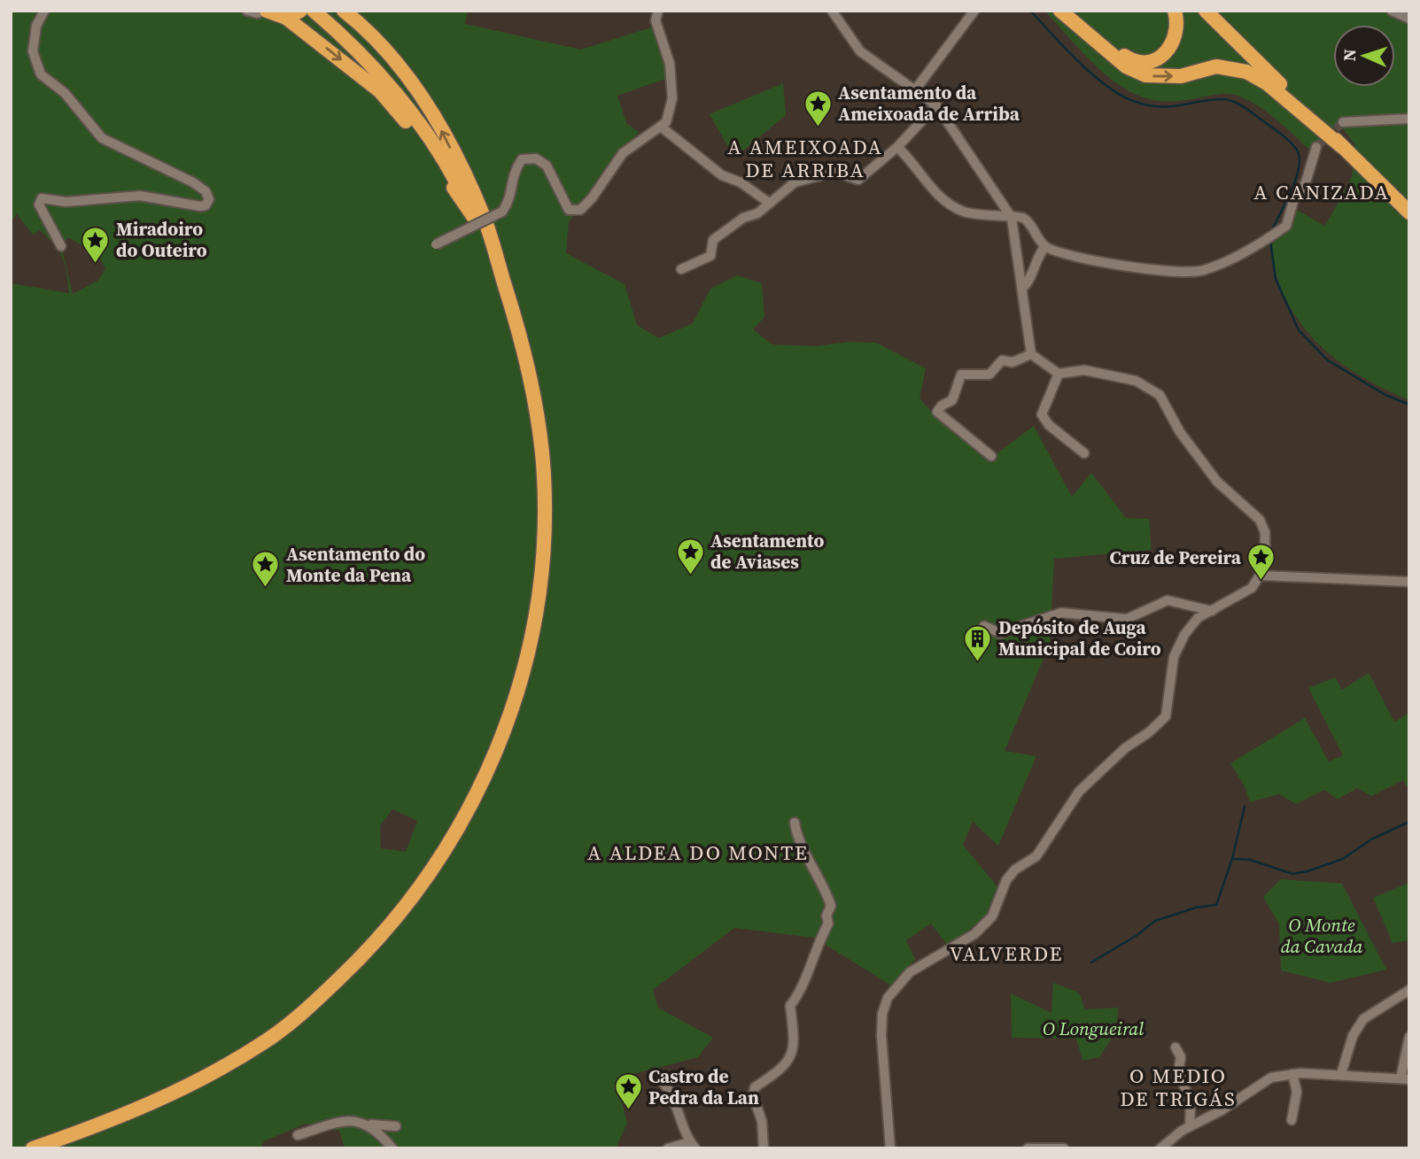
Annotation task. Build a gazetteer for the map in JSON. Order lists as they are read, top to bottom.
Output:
{
  "districts": [
    "A AMEIXOADA DE ARRIBA",
    "A CANIZADA",
    "A ALDEA DO MONTE",
    "VALVERDE",
    "O MEDIO DE TRIGÁS"
  ],
  "parks": ["O Monte da Cavada", "O Longueiral"],
  "places": {
    "place": [
      "Asentamento da Ameixoada de Arriba",
      "Miradoiro do Outeiro",
      "Asentamento de Aviases",
      "Cruz de Pereira",
      "Asentamento do Monte da Pena",
      "Castro de Pedra da Lan"
    ],
    "building": ["Depósito de Auga Municipal de Coiro"]
  },
  "north": "left"
}
